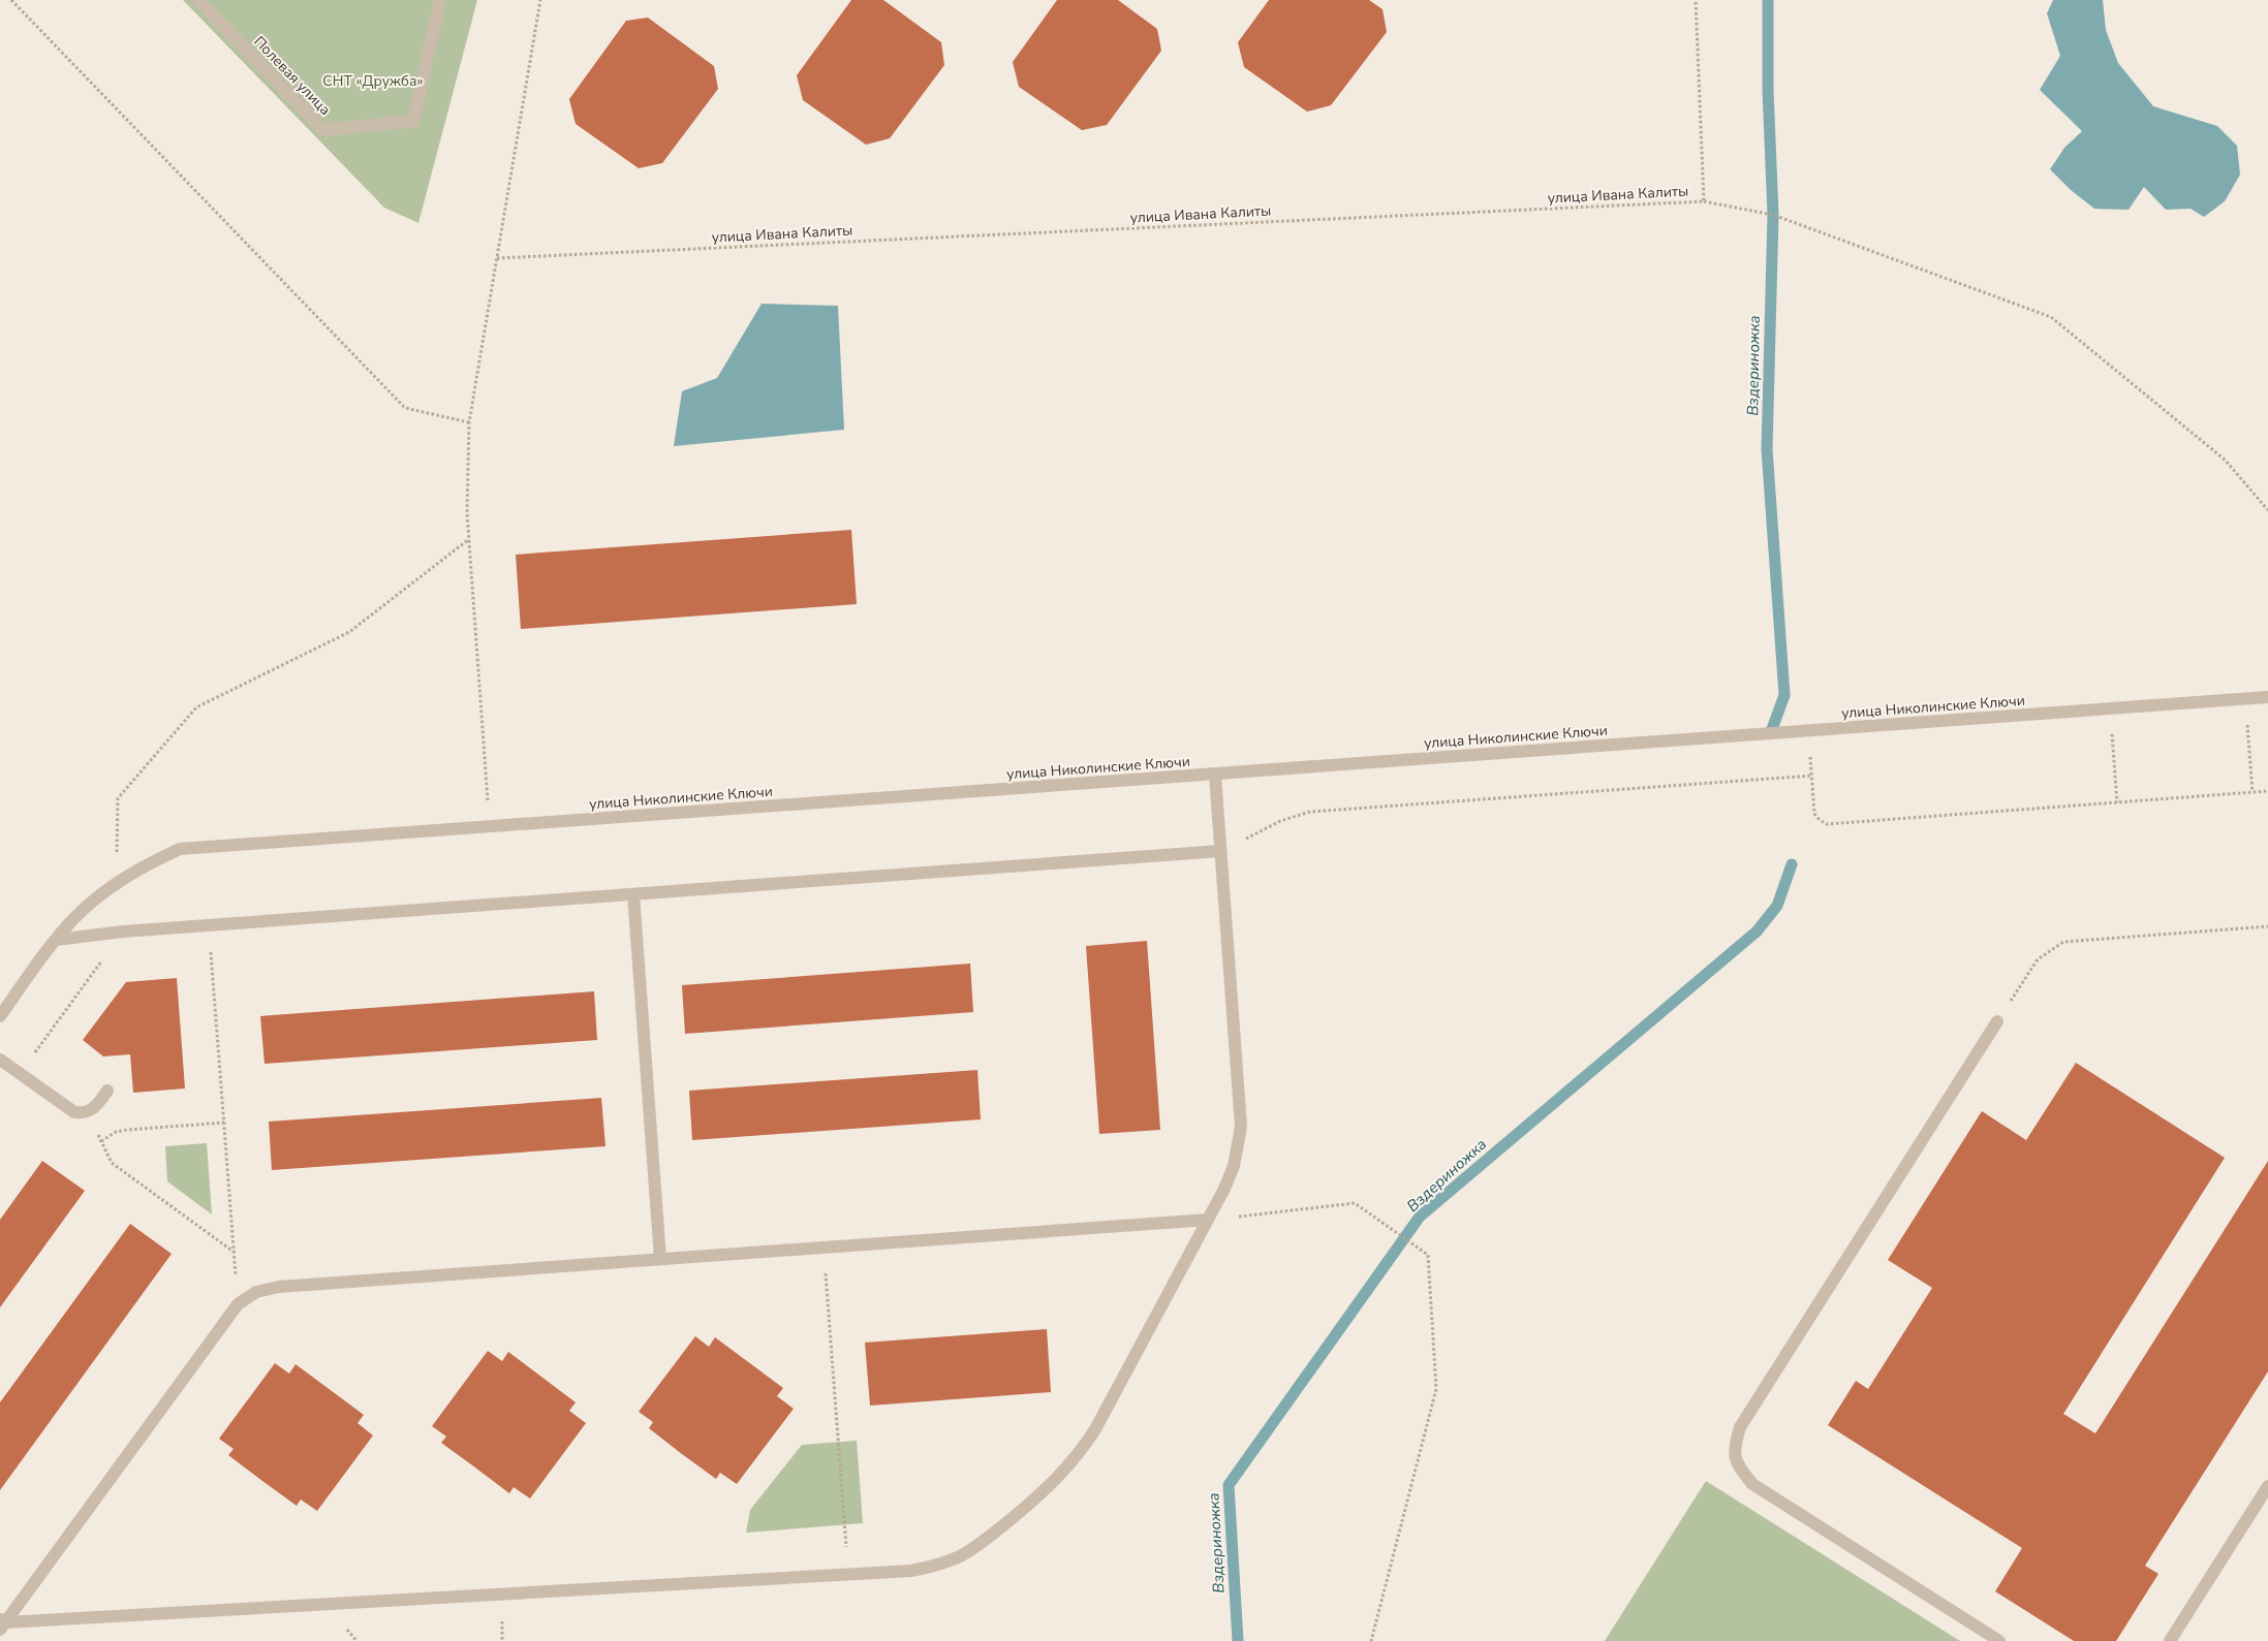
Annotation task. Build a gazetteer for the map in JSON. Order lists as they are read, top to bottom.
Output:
{
  "streets": {
    "street": ["Полевая улица", "улица Николинские Ключи"],
    "path": ["улица Ивана Калиты"]
  },
  "water": ["Вздериножка"],
  "parks": ["СНТ «Дружба»"]
}
